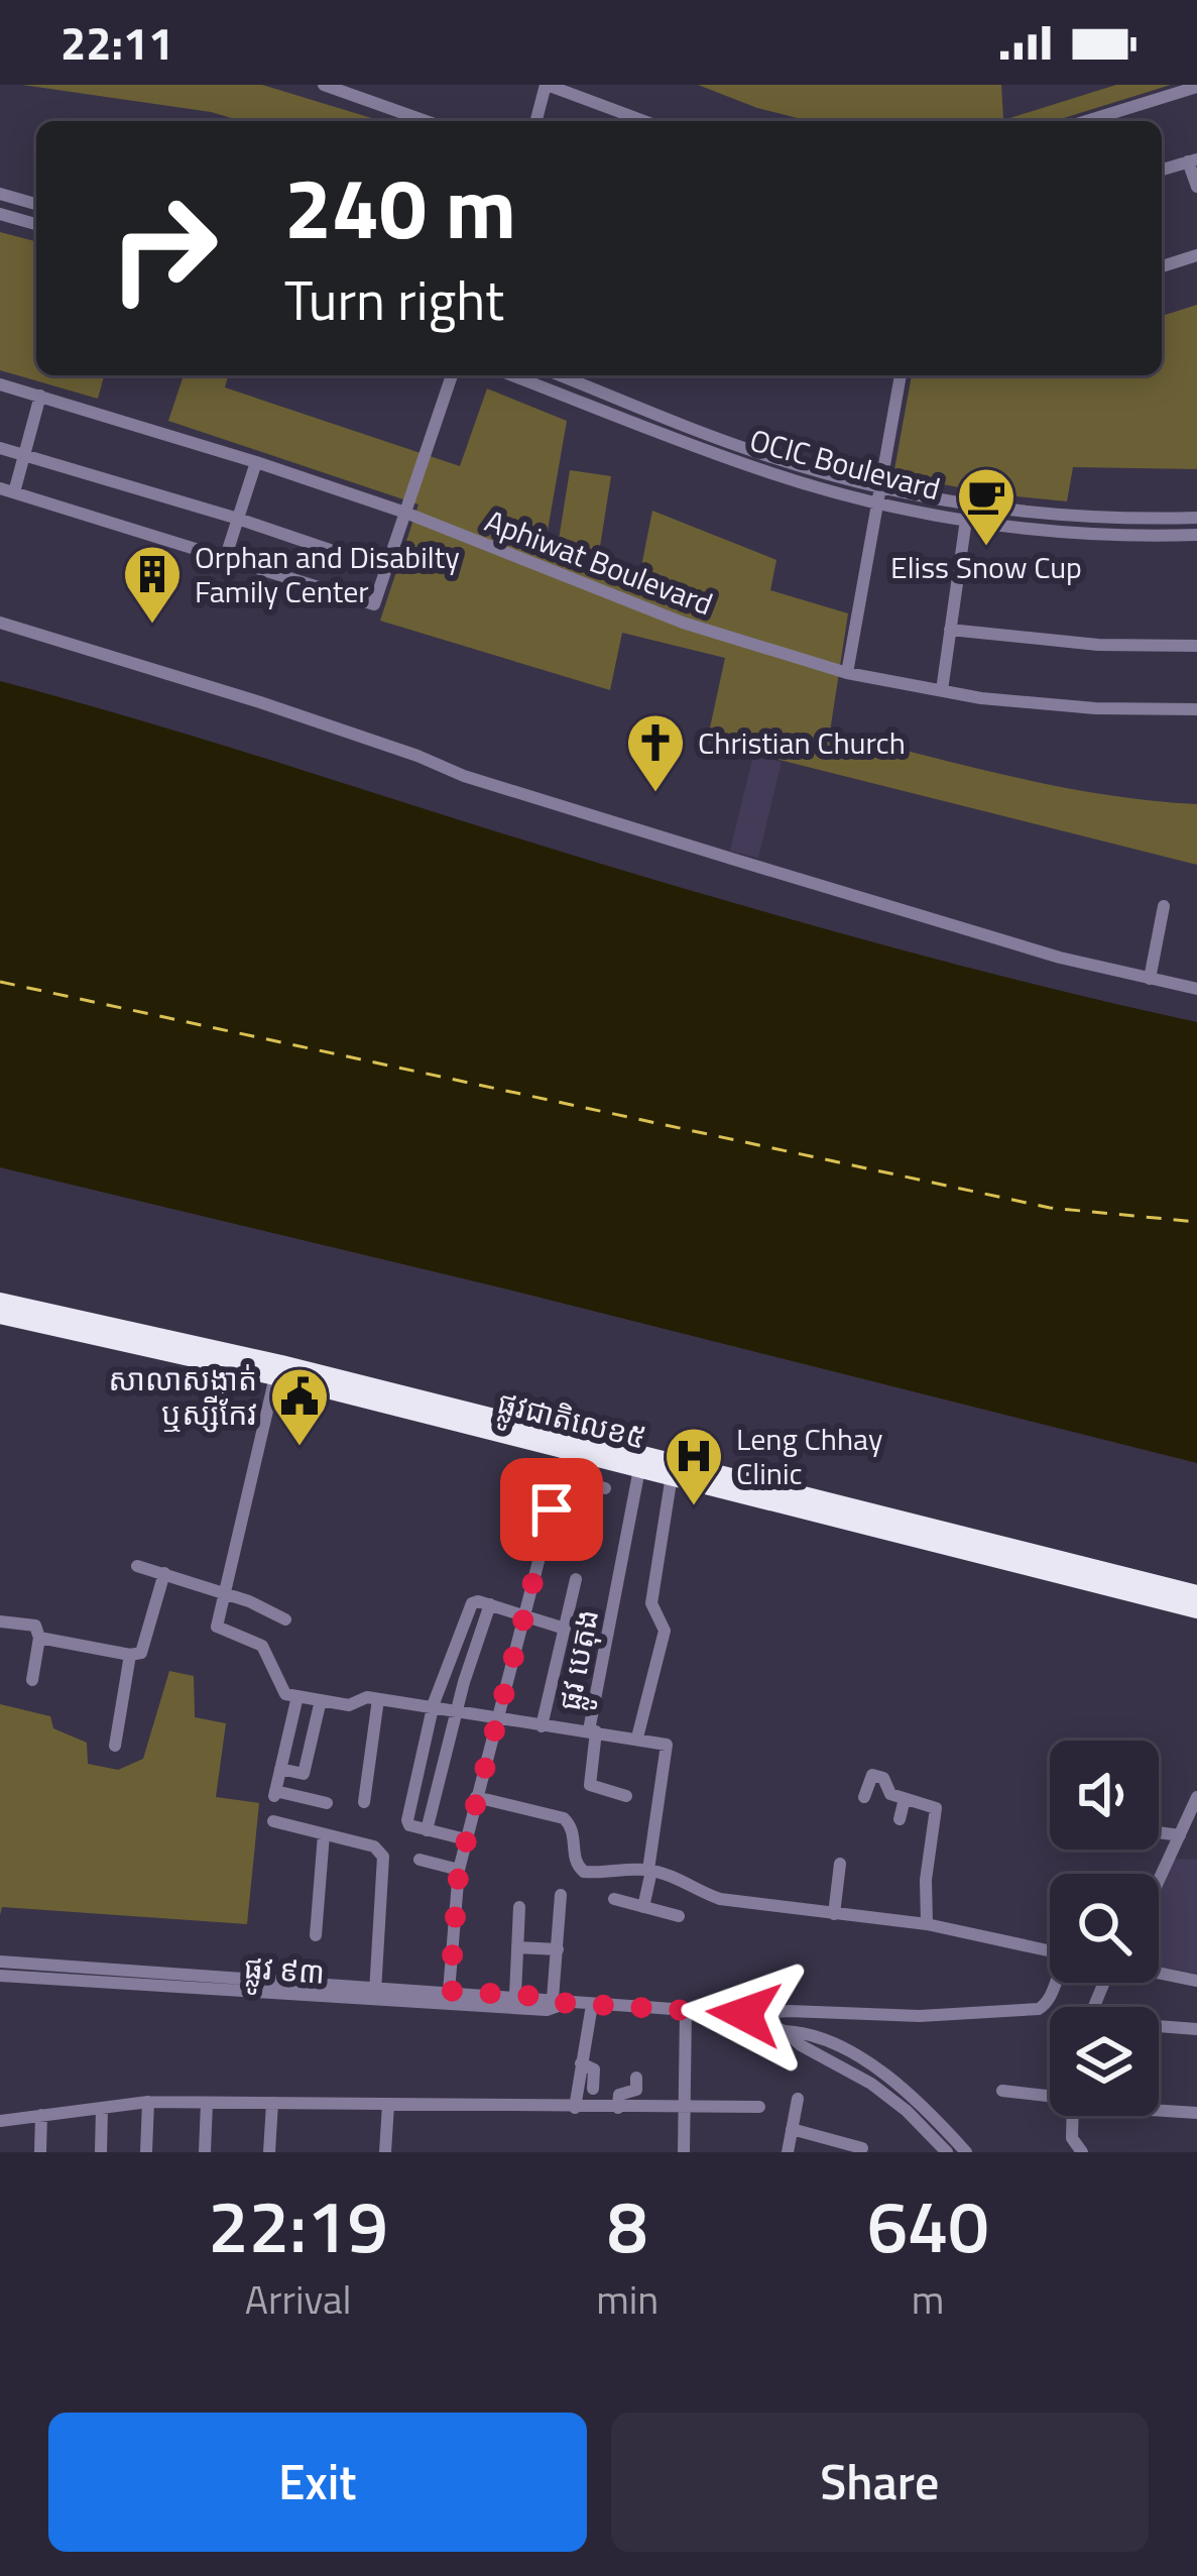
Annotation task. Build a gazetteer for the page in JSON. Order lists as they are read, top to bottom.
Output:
{
  "streets": {
    "highway": ["ផ្លូវជាតិលេខ៥"],
    "street": [
      "OCIC Boulevard",
      "Aphiwat Boulevard",
      "ផ្លូវ បេតុង",
      "ផ្លូវ ៩៣"
    ]
  },
  "crossings": [
    ["ផ្លូវជាតិលេខ៥", "ផ្លូវ បេតុង"]
  ],
  "places": {
    "cafe": ["Eliss Snow Cup"],
    "building": ["Orphan and Disabilty Family Center"],
    "church": ["Christian Church"],
    "public building": ["សាលាសង្កាត់ ឬស្សីកែវ"],
    "hospital": ["Leng Chhay Clinic"]
  },
  "page": {
    "status": "22:11",
    "turn": ["240 m", "Turn right"],
    "eta": [
      "22:19",
      "Arrival",
      "8",
      "min",
      "640",
      "m"
    ],
    "buttons": ["Exit", "Share"]
  }
}
